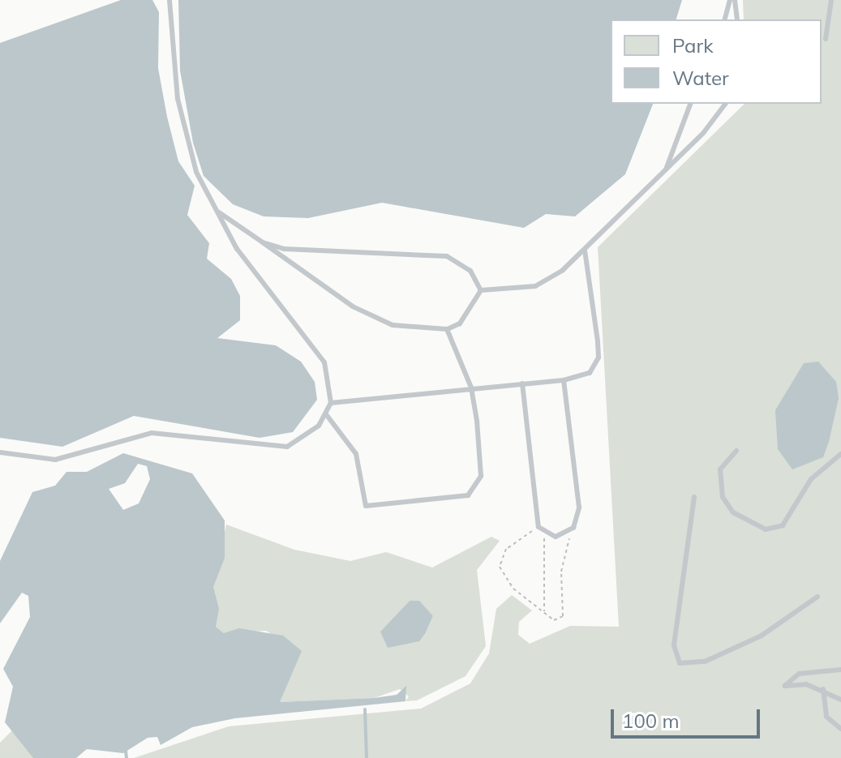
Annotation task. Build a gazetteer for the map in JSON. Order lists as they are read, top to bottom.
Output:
{
  "legend": ["Park", "Water"],
  "scale_bar": "100 m"
}
